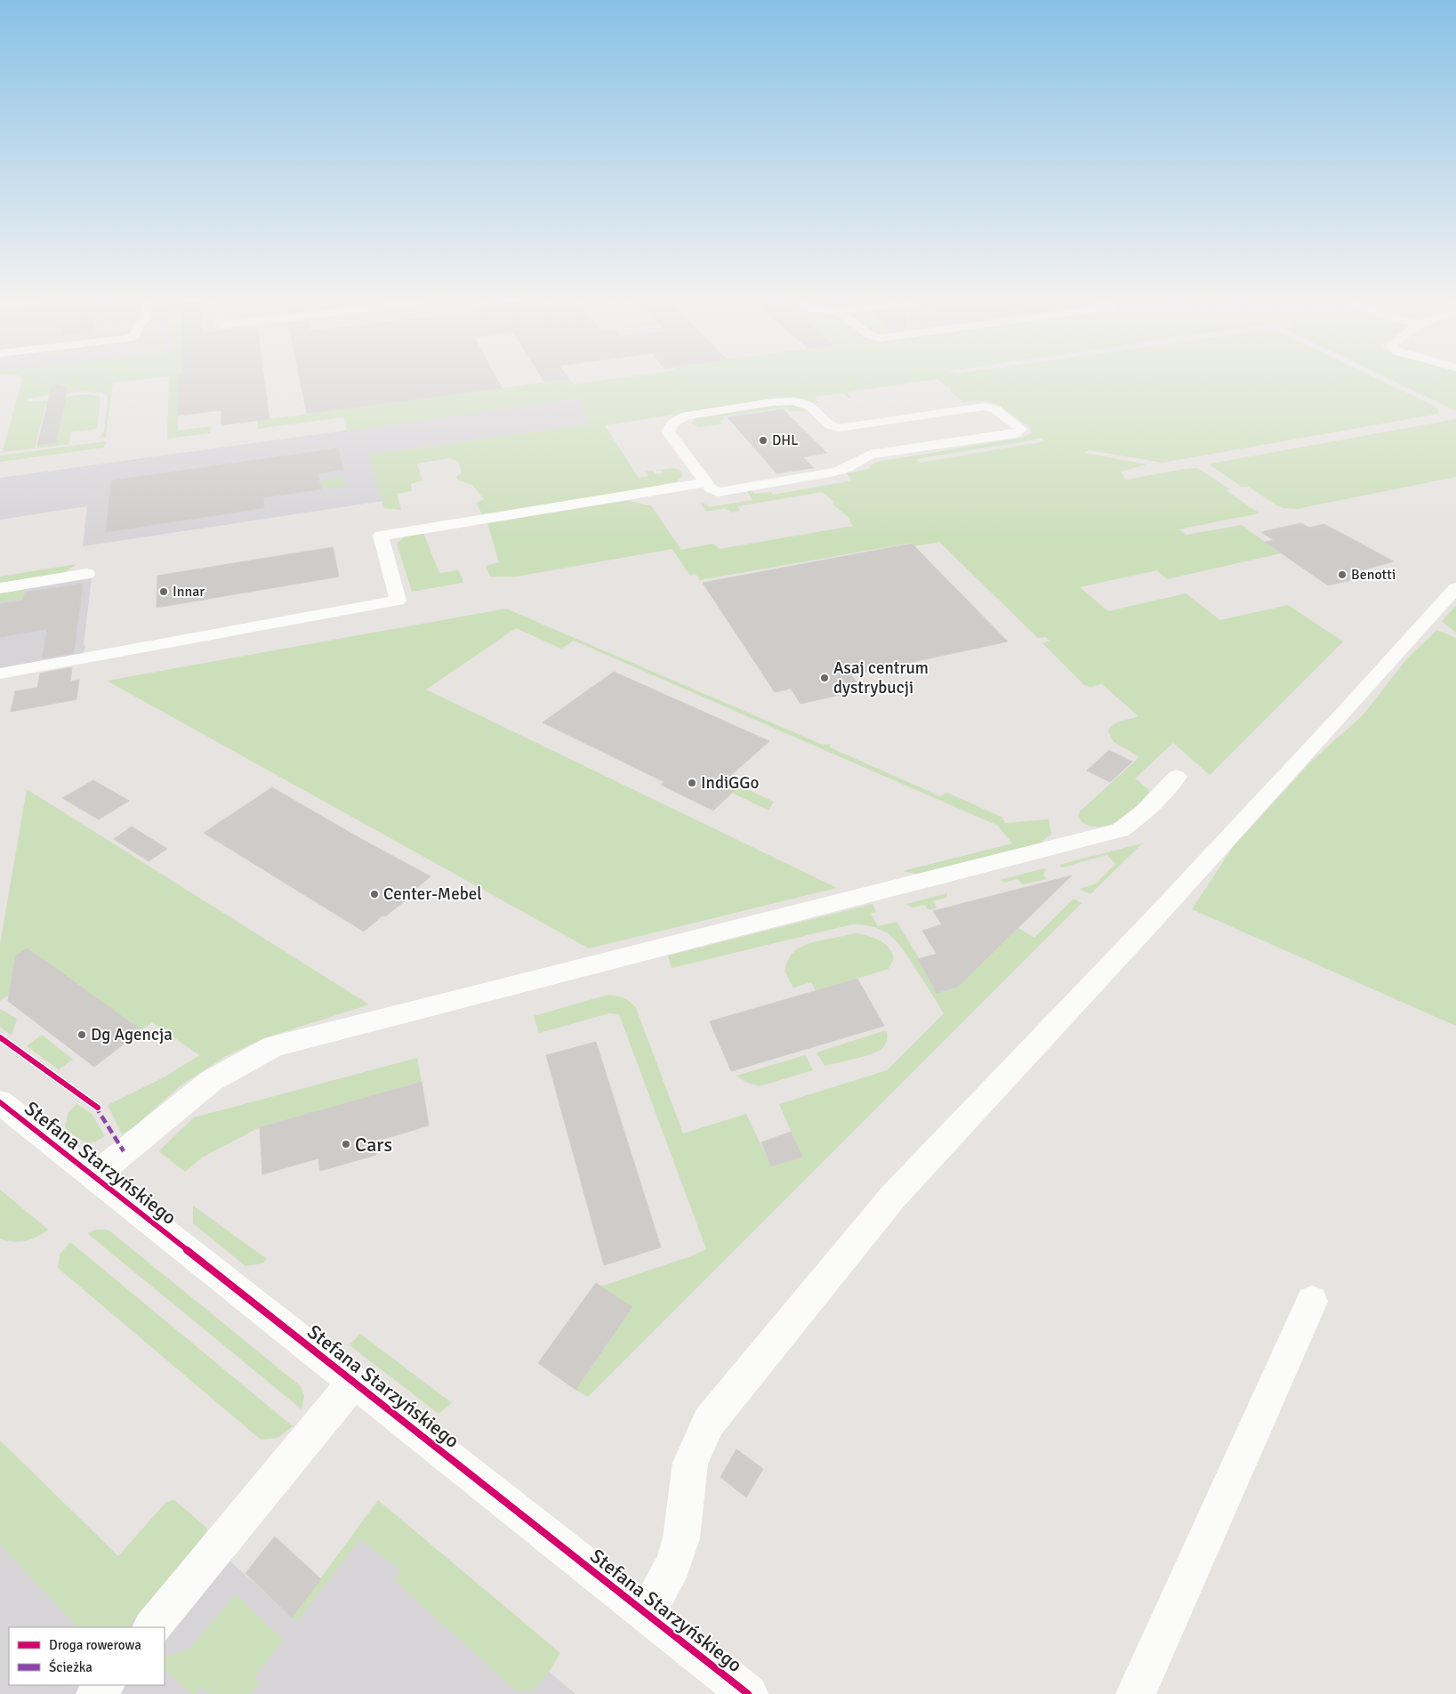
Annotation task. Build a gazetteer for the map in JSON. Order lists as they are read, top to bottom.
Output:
{
  "streets": {
    "street": ["Stefana Starzyńskiego"]
  },
  "places": [
    "DHL",
    "Benotti",
    "Innar",
    "Asaj centrum dystrybucji",
    "IndiGGo",
    "Center-Mebel",
    "Dg Agencja",
    "Cars"
  ],
  "legend": ["Droga rowerowa", "Ścieżka"]
}
